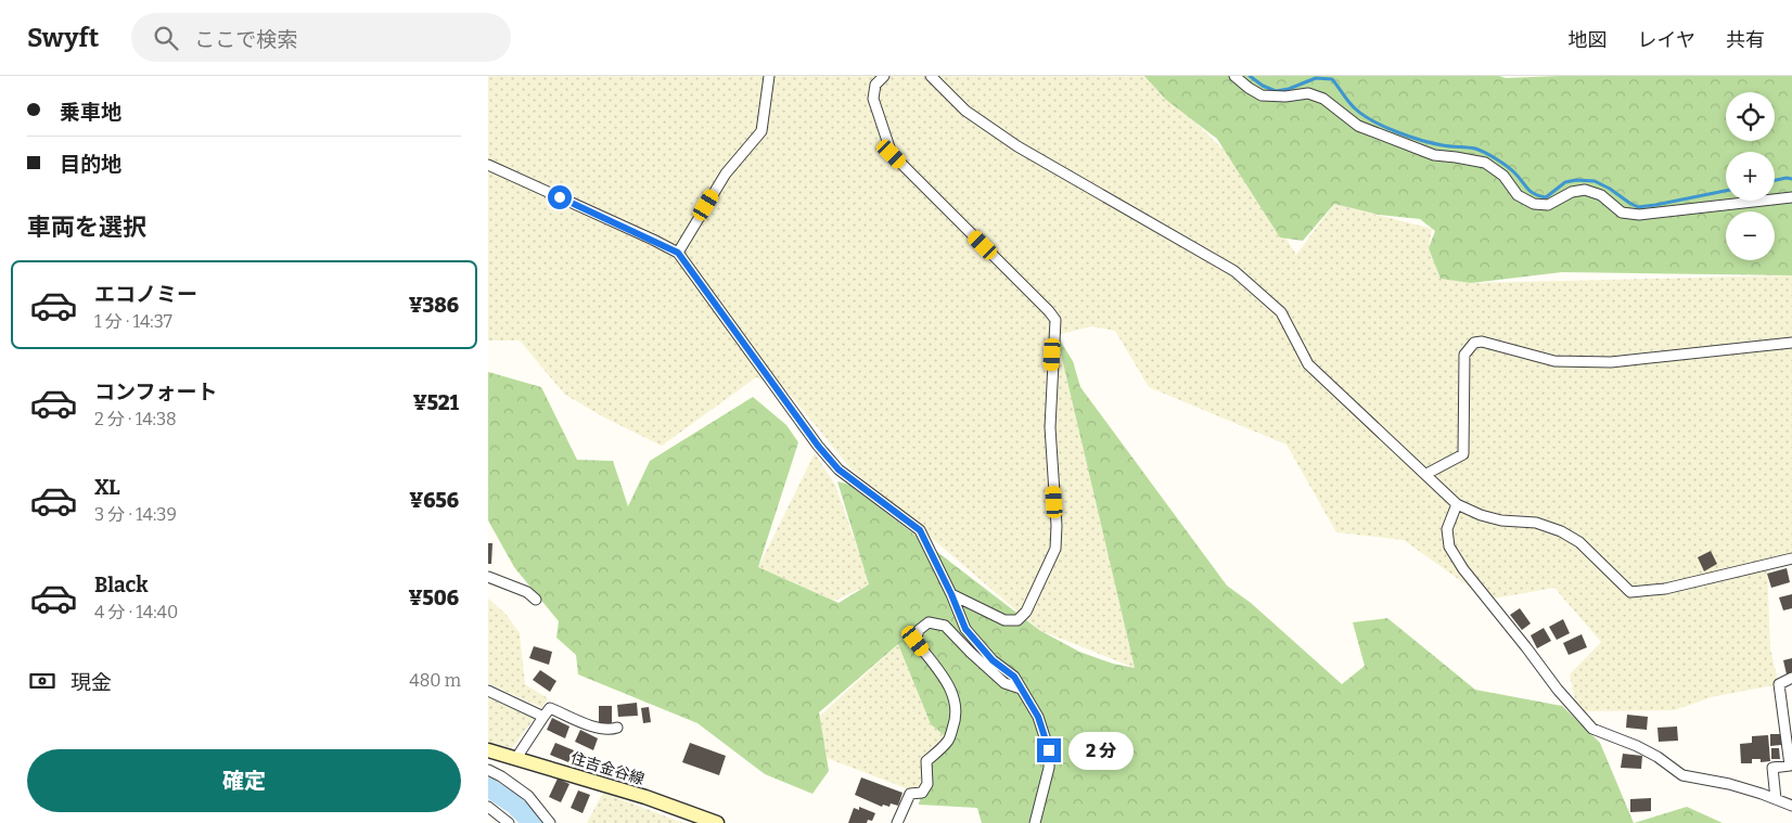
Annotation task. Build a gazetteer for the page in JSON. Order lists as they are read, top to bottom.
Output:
{
  "streets": {
    "main road": ["住吉金谷線"]
  },
  "page": {
    "header": "Swyft",
    "search": "ここで検索",
    "nav": ["地図", "レイヤ", "共有"],
    "banner": ["乗車地", "目的地"],
    "map_buttons": ["+", "−"],
    "heading": "車両を選択",
    "list": [
      {
        "name": "エコノミー",
        "note": "1 分 · 14:37",
        "value": "¥386"
      },
      {
        "name": "コンフォート",
        "note": "2 分 · 14:38",
        "value": "¥521"
      },
      {
        "name": "XL",
        "note": "3 分 · 14:39",
        "value": "¥656"
      },
      {
        "name": "Black",
        "note": "4 分 · 14:40",
        "value": "¥506"
      }
    ],
    "pay": ["現金", "480 m"],
    "bubble": "2 分",
    "buttons": "確定"
  }
}
